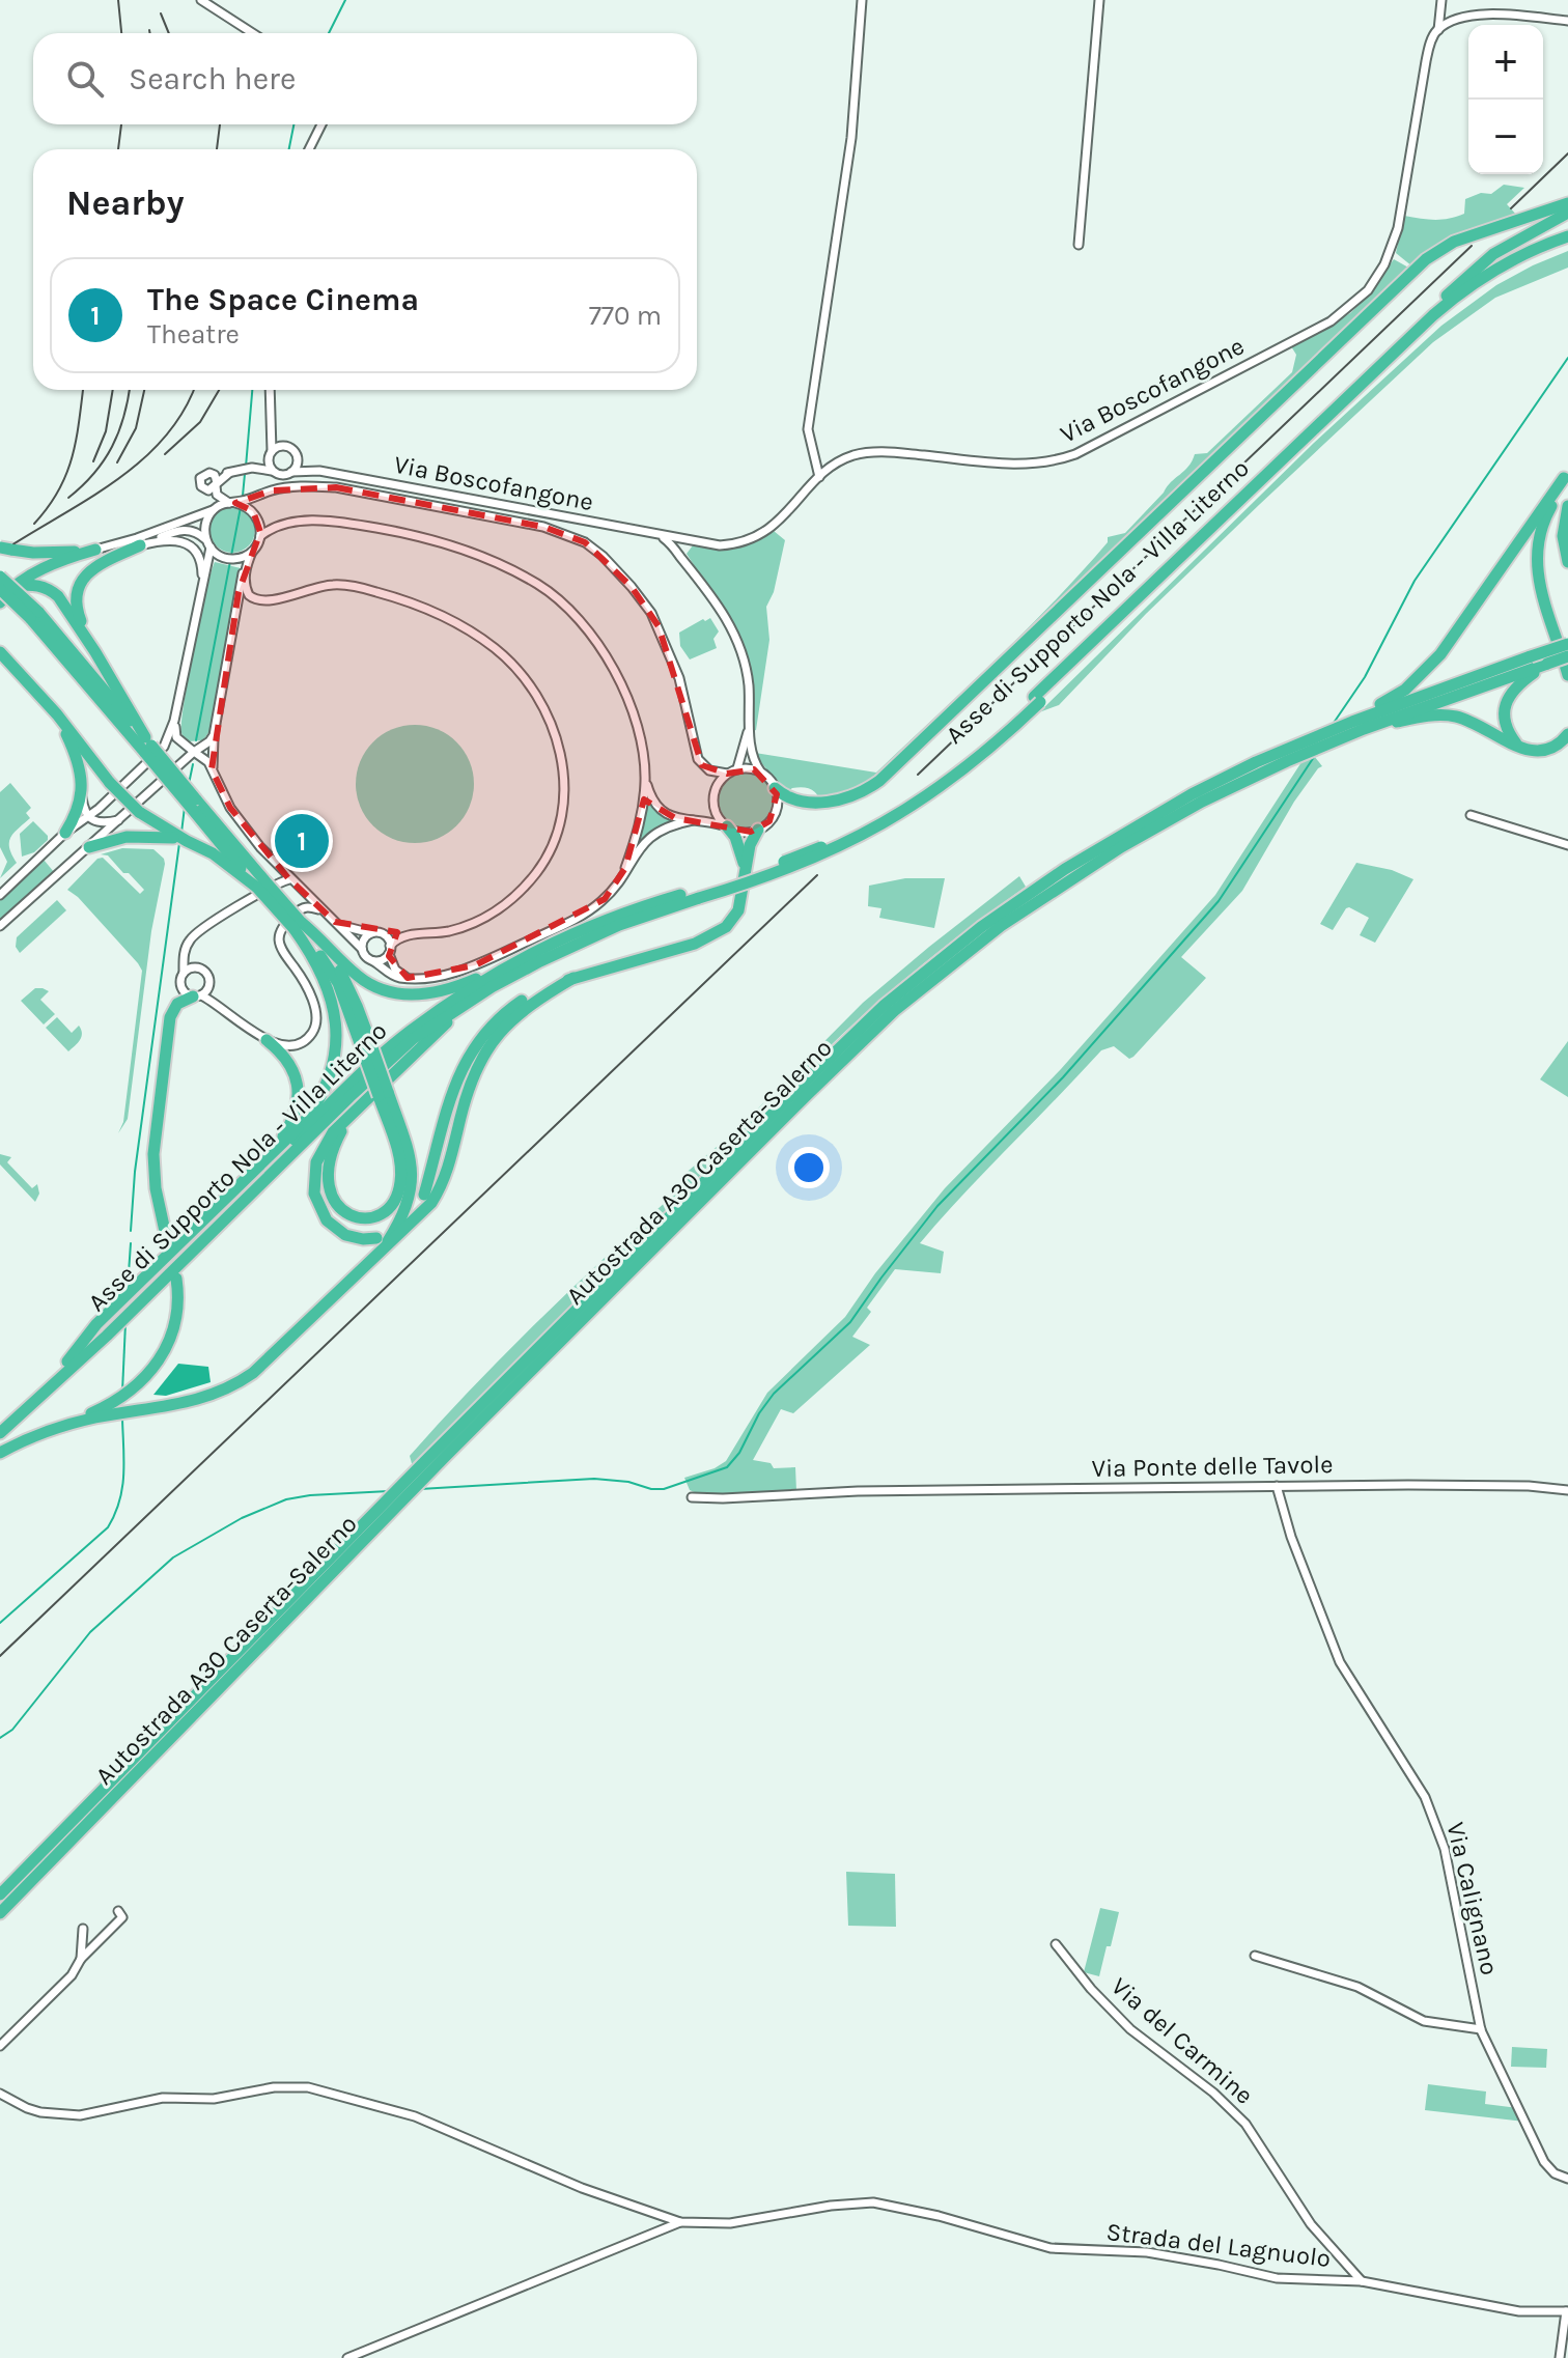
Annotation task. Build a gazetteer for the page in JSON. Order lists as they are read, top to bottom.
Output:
{
  "streets": {
    "highway": ["Asse di Supporto Nola - Villa Literno", "Autostrada A30 Caserta-Salerno"],
    "street": [
      "Via Boscofangone",
      "Via Ponte delle Tavole",
      "Via Calignano",
      "Via del Carmine",
      "Strada del Lagnuolo"
    ]
  },
  "crossings": [
    ["Via Ponte delle Tavole", "Via Calignano"],
    ["Via del Carmine", "Strada del Lagnuolo"]
  ],
  "page": {
    "map_buttons": ["+", "−"],
    "search": "Search here",
    "heading": "Nearby",
    "list": [
      {
        "mark": "1",
        "name": "The Space Cinema",
        "note": "Theatre",
        "value": "770 m"
      }
    ],
    "pins": "1"
  }
}
